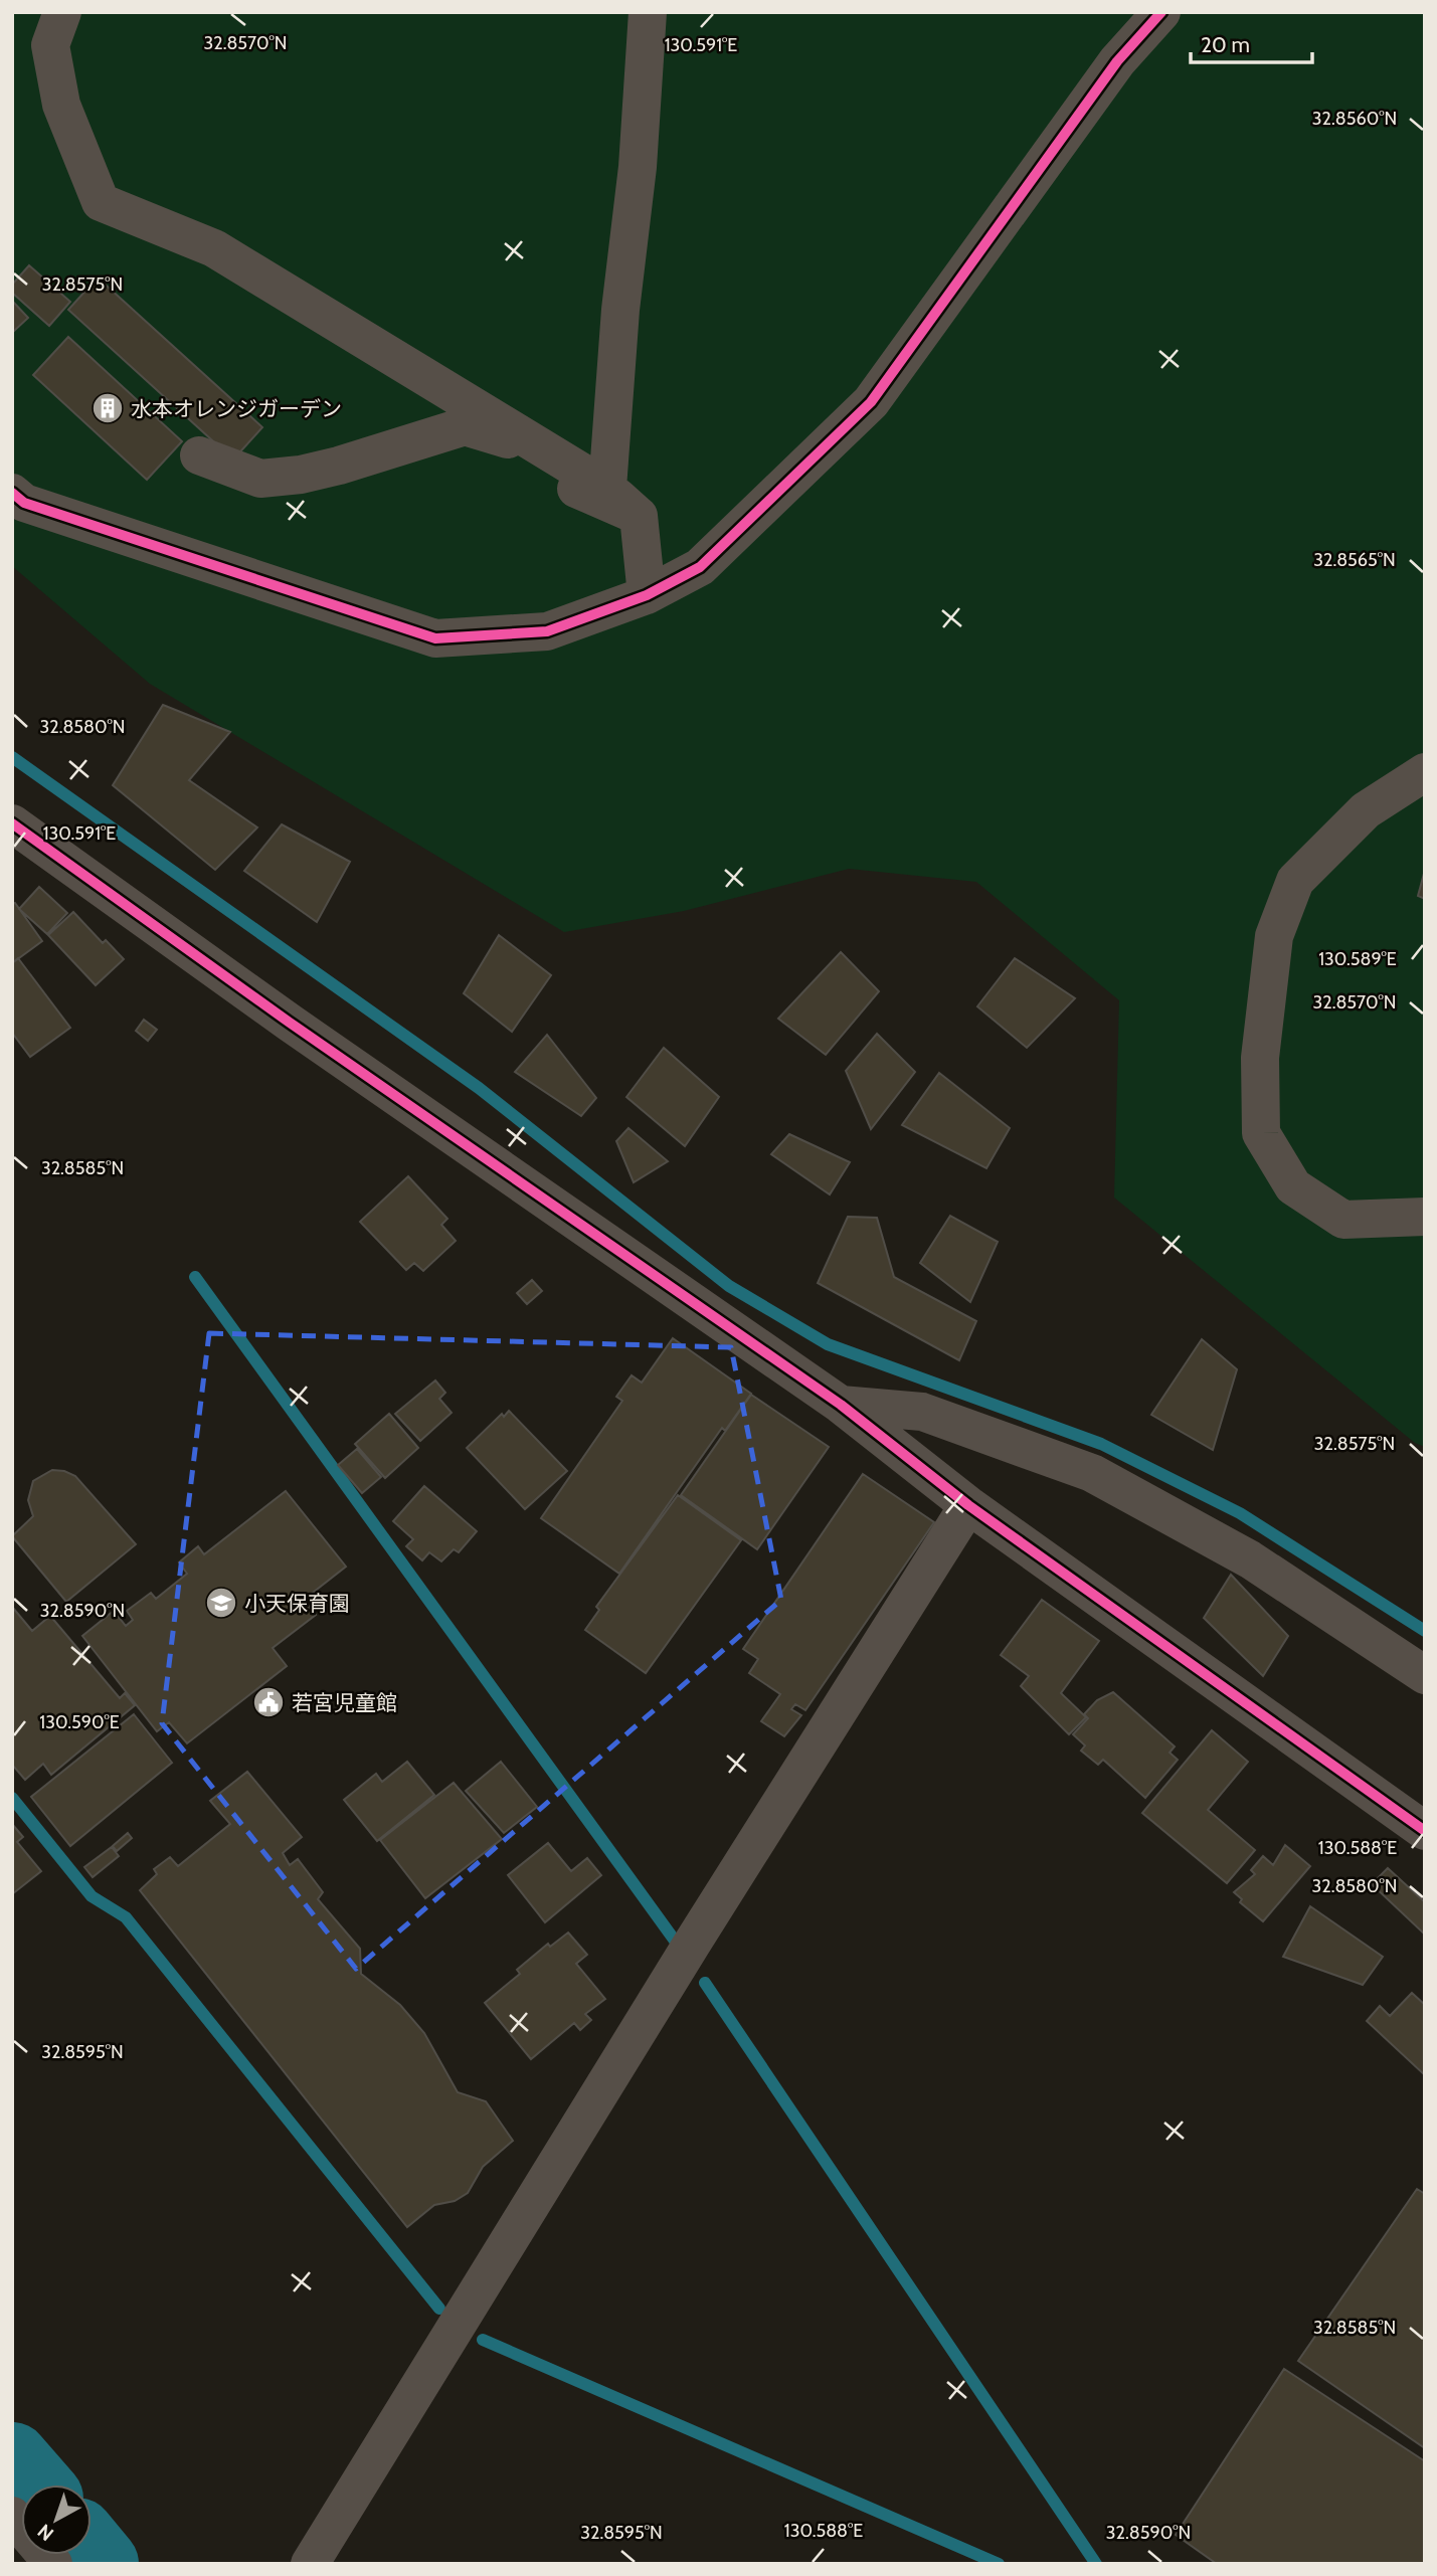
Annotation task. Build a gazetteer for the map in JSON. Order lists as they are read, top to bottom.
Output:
{
  "places": {
    "building": ["水本オレンジガーデン"],
    "school or university": ["小天保育園"],
    "public building": ["若宮児童館"]
  },
  "scale_bar": "20 m",
  "north": "bottom left",
  "coordinates": [
    "32.8570°N",
    "130.591°E",
    "32.8560°N",
    "32.8575°N",
    "32.8565°N",
    "32.8580°N",
    "130.589°E",
    "32.8585°N",
    "32.8590°N",
    "130.590°E",
    "130.588°E",
    "32.8595°N"
  ]
}
